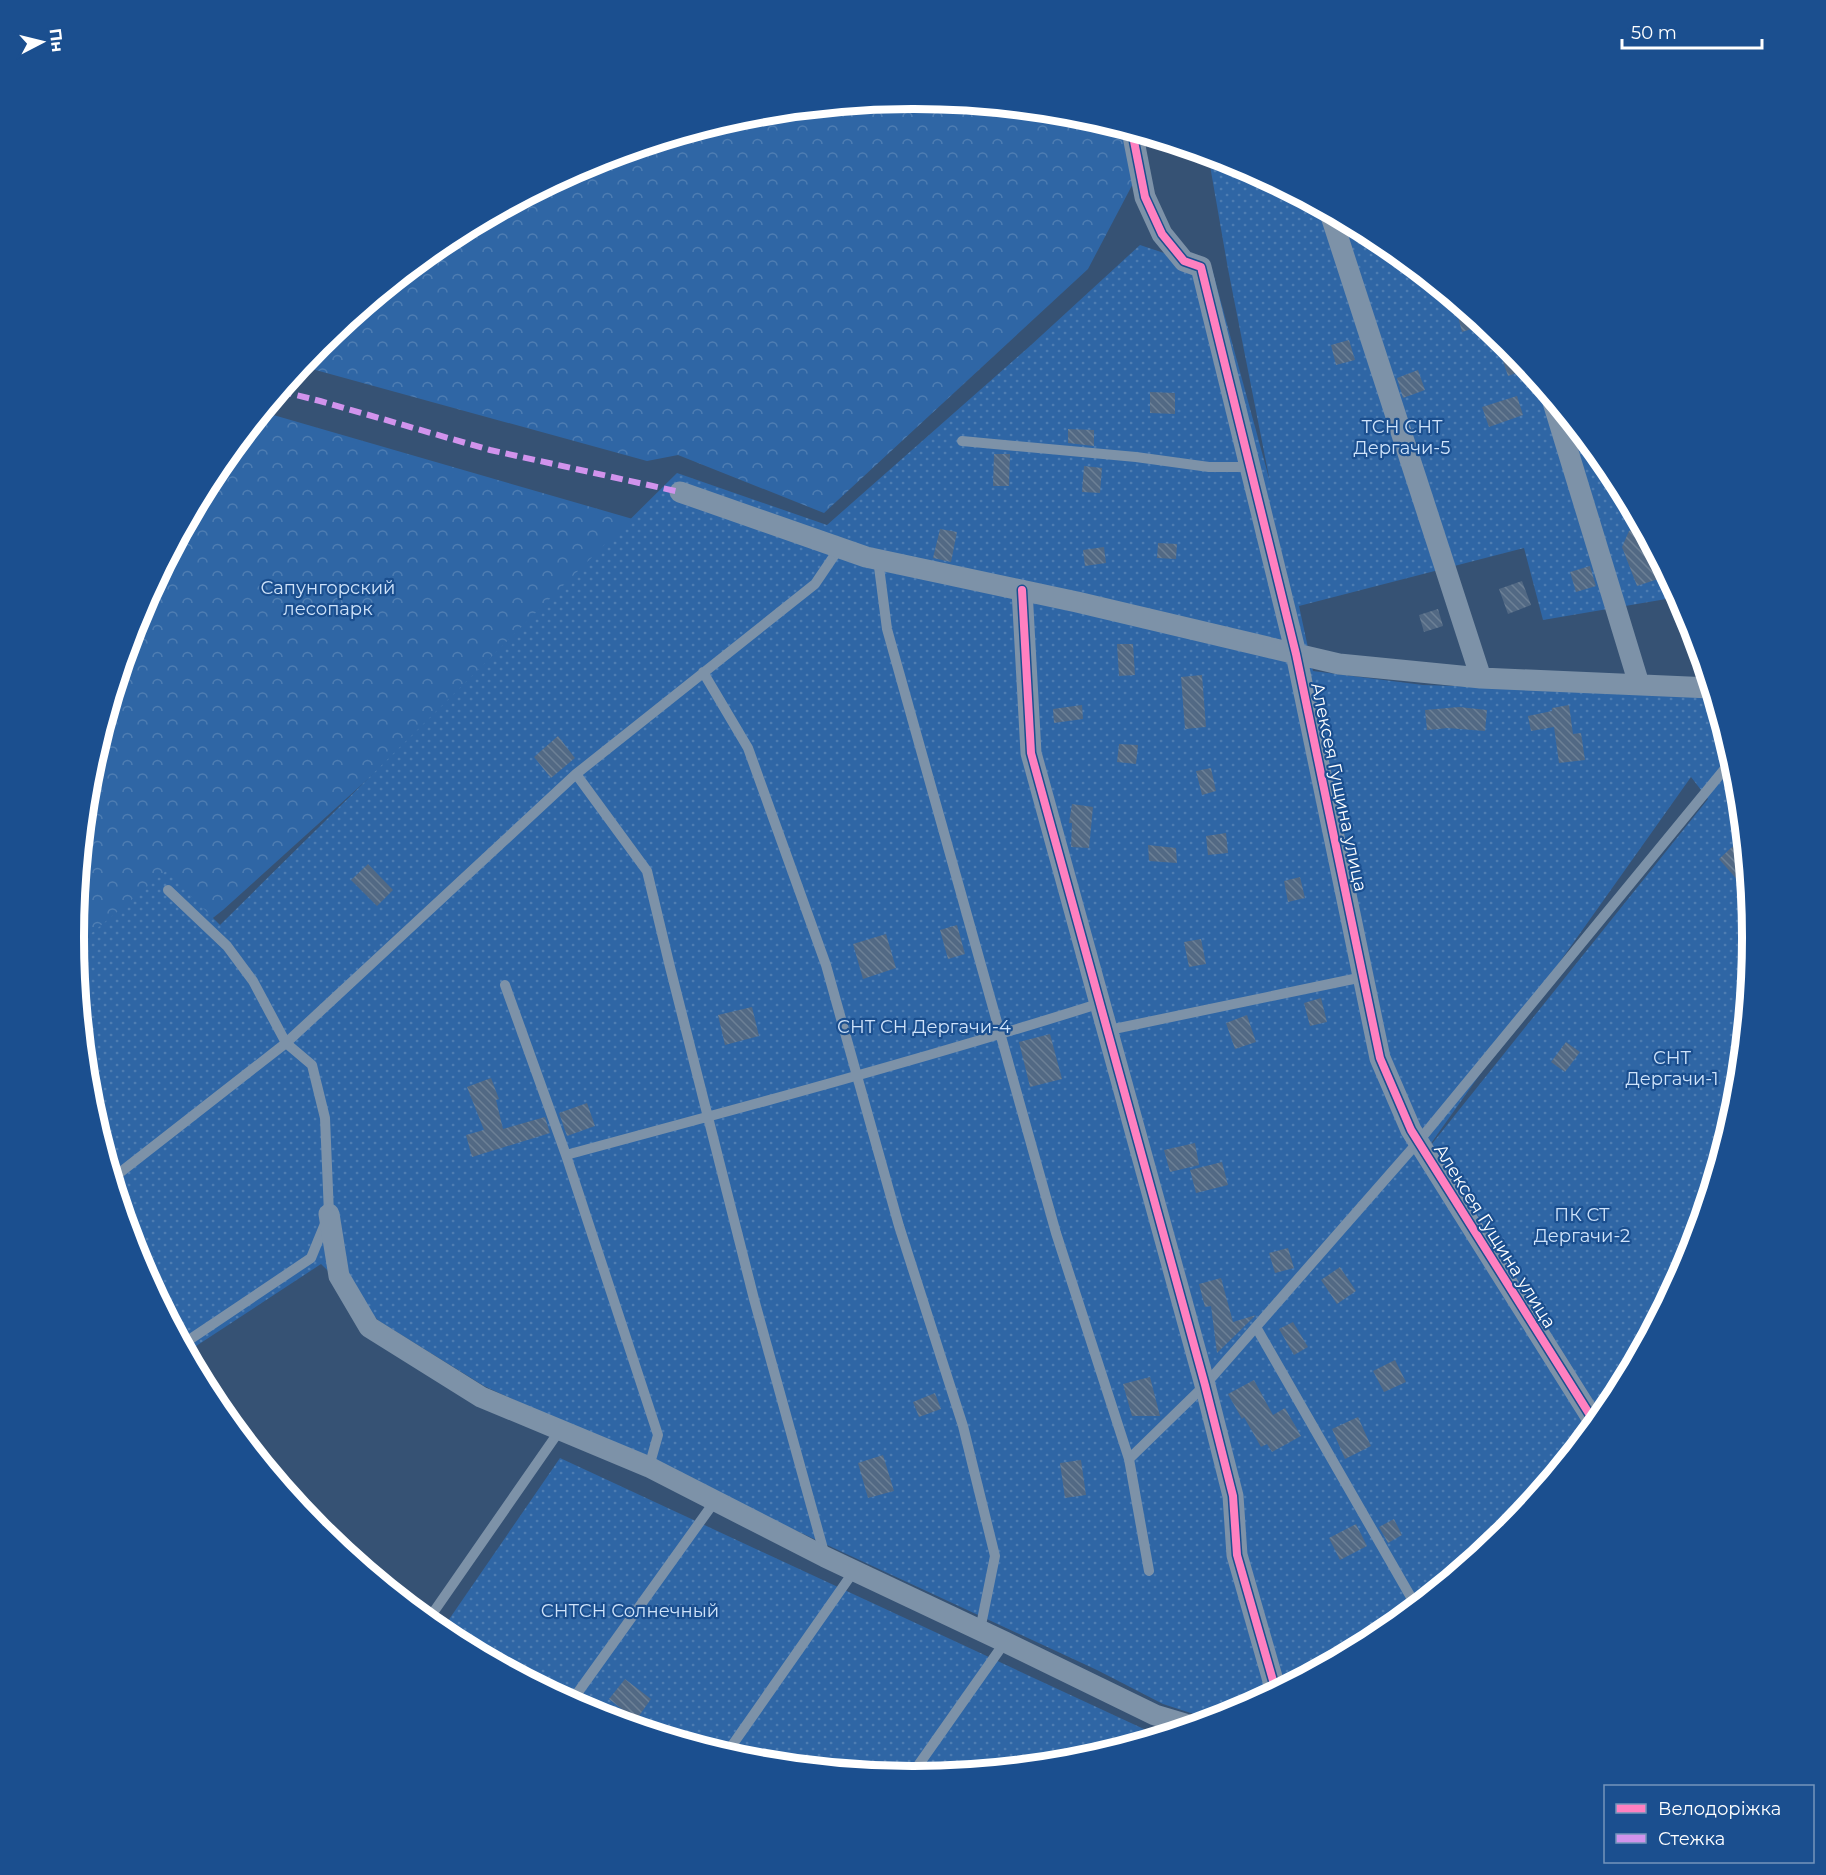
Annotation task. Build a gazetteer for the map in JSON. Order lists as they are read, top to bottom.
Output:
{
  "streets": {
    "street": ["Алексея Гущина улица"]
  },
  "parks": [
    "ТСН СНТ Дергачи-5",
    "Сапунгорский лесопарк",
    "СНТ СН Дергачи-4",
    "СНТ Дергачи-1",
    "ПК СТ Дергачи-2",
    "СНТСН Солнечный"
  ],
  "legend": ["Велодоріжка", "Стежка"],
  "scale_bar": "50 m",
  "north": "right"
}
